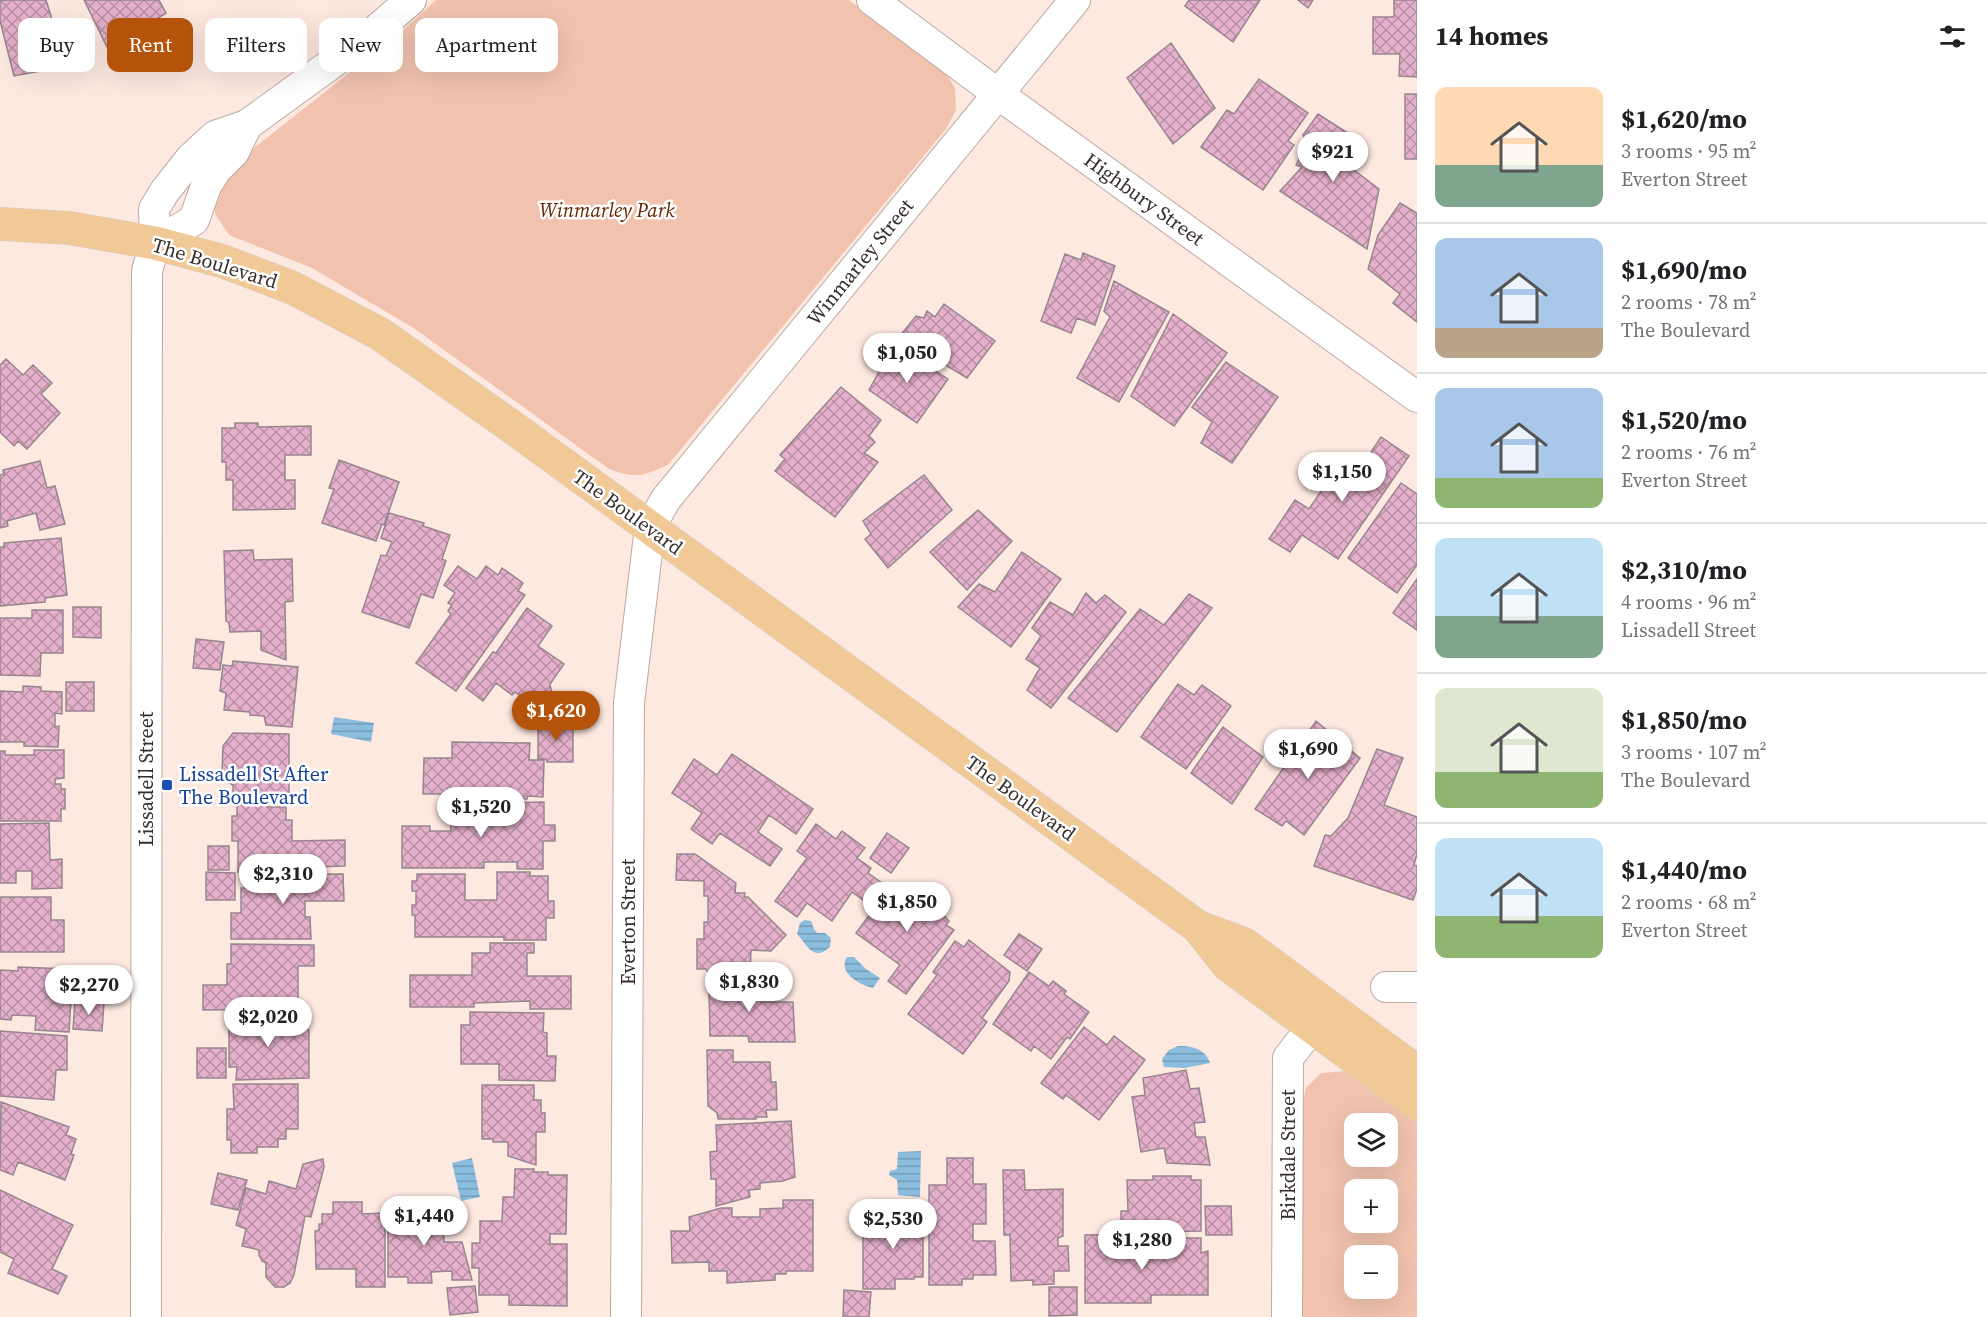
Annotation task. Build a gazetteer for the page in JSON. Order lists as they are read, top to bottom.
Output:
{
  "streets": {
    "main road": ["The Boulevard"],
    "street": [
      "Highbury Street",
      "Winmarley Street",
      "Lissadell Street",
      "Everton Street",
      "Birkdale Street"
    ]
  },
  "crossings": [
    ["Highbury Street", "Winmarley Street"],
    ["Winmarley Street", "The Boulevard"],
    ["Winmarley Street", "Everton Street"],
    ["The Boulevard", "Lissadell Street"],
    ["The Boulevard", "Everton Street"],
    ["The Boulevard", "Birkdale Street"]
  ],
  "parks": ["Winmarley Park"],
  "places": {
    "transit": ["Lissadell St After The Boulevard"]
  },
  "page": {
    "heading": "14 homes",
    "chip": [
      "Buy",
      "Rent",
      "Filters",
      "New",
      "Apartment"
    ],
    "list": [
      {
        "name": "$1,620/mo",
        "note": "3 rooms · 95 m² · Everton Street"
      },
      {
        "name": "$1,690/mo",
        "note": "2 rooms · 78 m² · The Boulevard"
      },
      {
        "name": "$1,520/mo",
        "note": "2 rooms · 76 m² · Everton Street"
      },
      {
        "name": "$2,310/mo",
        "note": "4 rooms · 96 m² · Lissadell Street"
      },
      {
        "name": "$1,850/mo",
        "note": "3 rooms · 107 m² · The Boulevard"
      },
      {
        "name": "$1,440/mo",
        "note": "2 rooms · 68 m² · Everton Street"
      }
    ],
    "price": [
      "$921",
      "$1,050",
      "$1,150",
      "$1,620",
      "$1,690",
      "$1,520",
      "$2,310",
      "$1,850",
      "$1,830",
      "$2,270",
      "$2,020",
      "$1,440",
      "$2,530",
      "$1,280"
    ],
    "map_buttons": ["+", "−"]
  }
}
